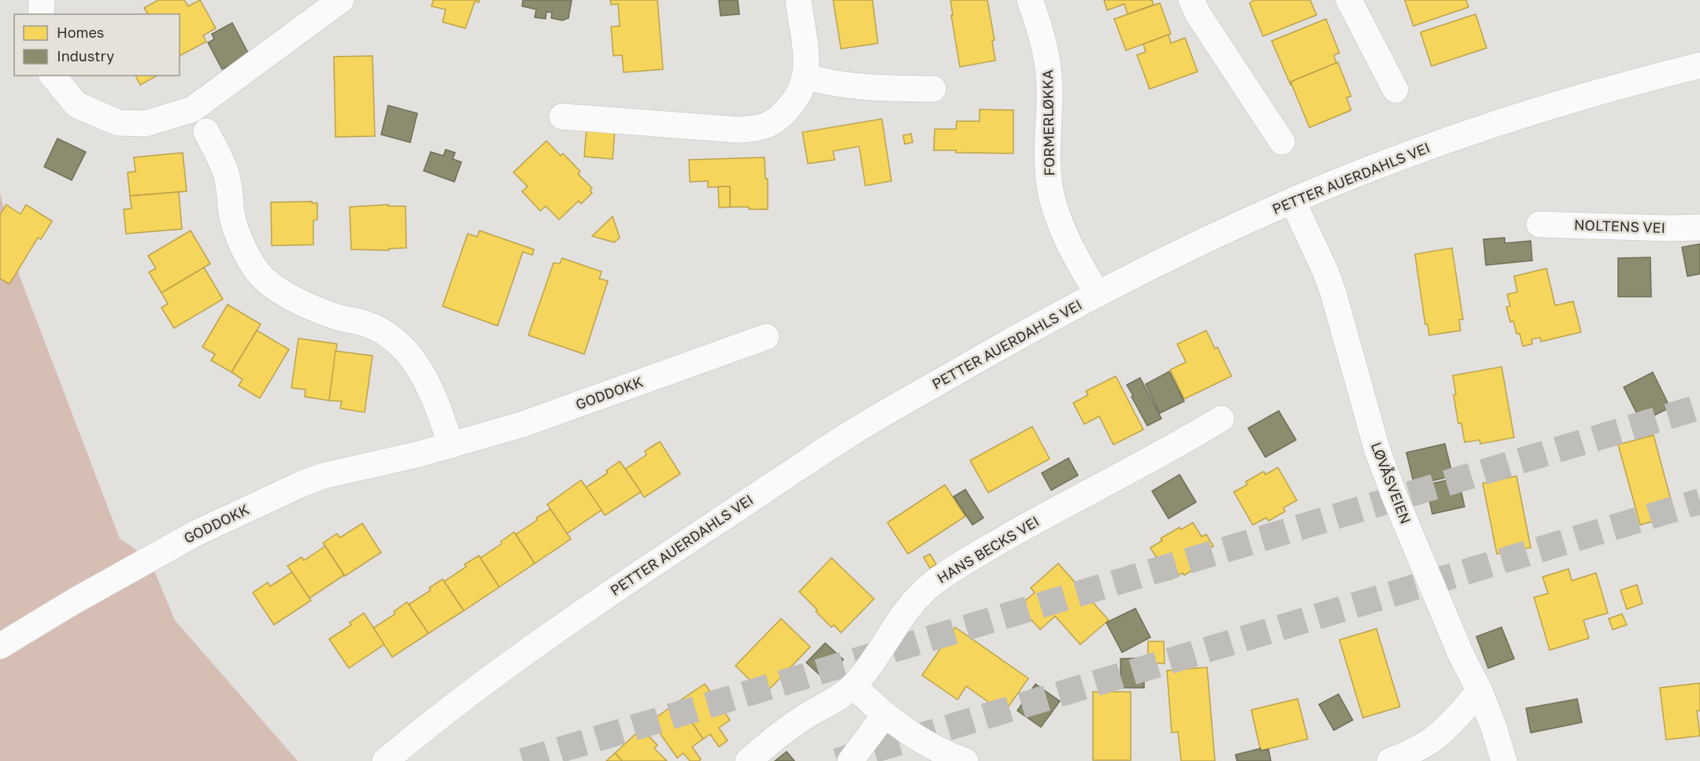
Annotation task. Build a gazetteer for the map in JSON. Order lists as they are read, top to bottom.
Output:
{
  "streets": {
    "street": [
      "FORMERLØKKA",
      "PETTER AUERDAHLS VEI",
      "NOLTENS VEI",
      "GODDOKK",
      "LØVÅSVEIEN",
      "HANS BECKS VEI"
    ]
  },
  "crossings": [
    ["FORMERLØKKA", "PETTER AUERDAHLS VEI"],
    ["PETTER AUERDAHLS VEI", "LØVÅSVEIEN"]
  ],
  "legend": ["Homes", "Industry"]
}
